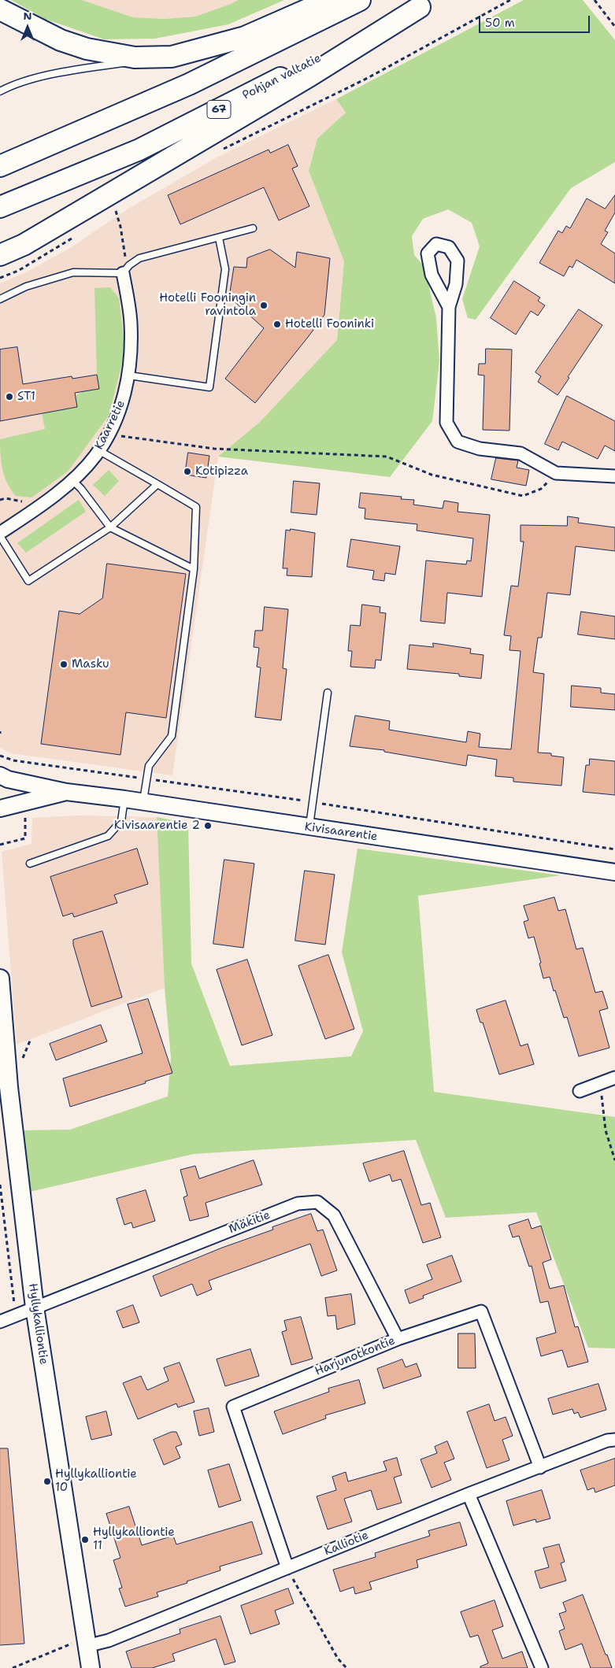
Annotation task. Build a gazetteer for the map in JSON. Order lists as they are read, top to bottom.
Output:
{
  "streets": {
    "highway": ["Pohjan valtatie", "67"],
    "main road": ["Hyllykalliontie"],
    "street": [
      "Kaarretie",
      "Kivisaarentie",
      "Mäkitie",
      "Harjunotkontie",
      "Kalliotie"
    ]
  },
  "crossings": [
    ["Mäkitie", "Hyllykalliontie"],
    ["Mäkitie", "Harjunotkontie"],
    ["Hyllykalliontie", "Kalliotie"],
    ["Harjunotkontie", "Kalliotie"]
  ],
  "places": [
    "Hotelli Fooningin ravintola",
    "Hotelli Fooninki",
    "ST1",
    "Kotipizza",
    "Masku",
    "Kivisaarentie 2",
    "Hyllykalliontie 10",
    "Hyllykalliontie 11"
  ],
  "scale_bar": "50 m",
  "north": "top"
}
